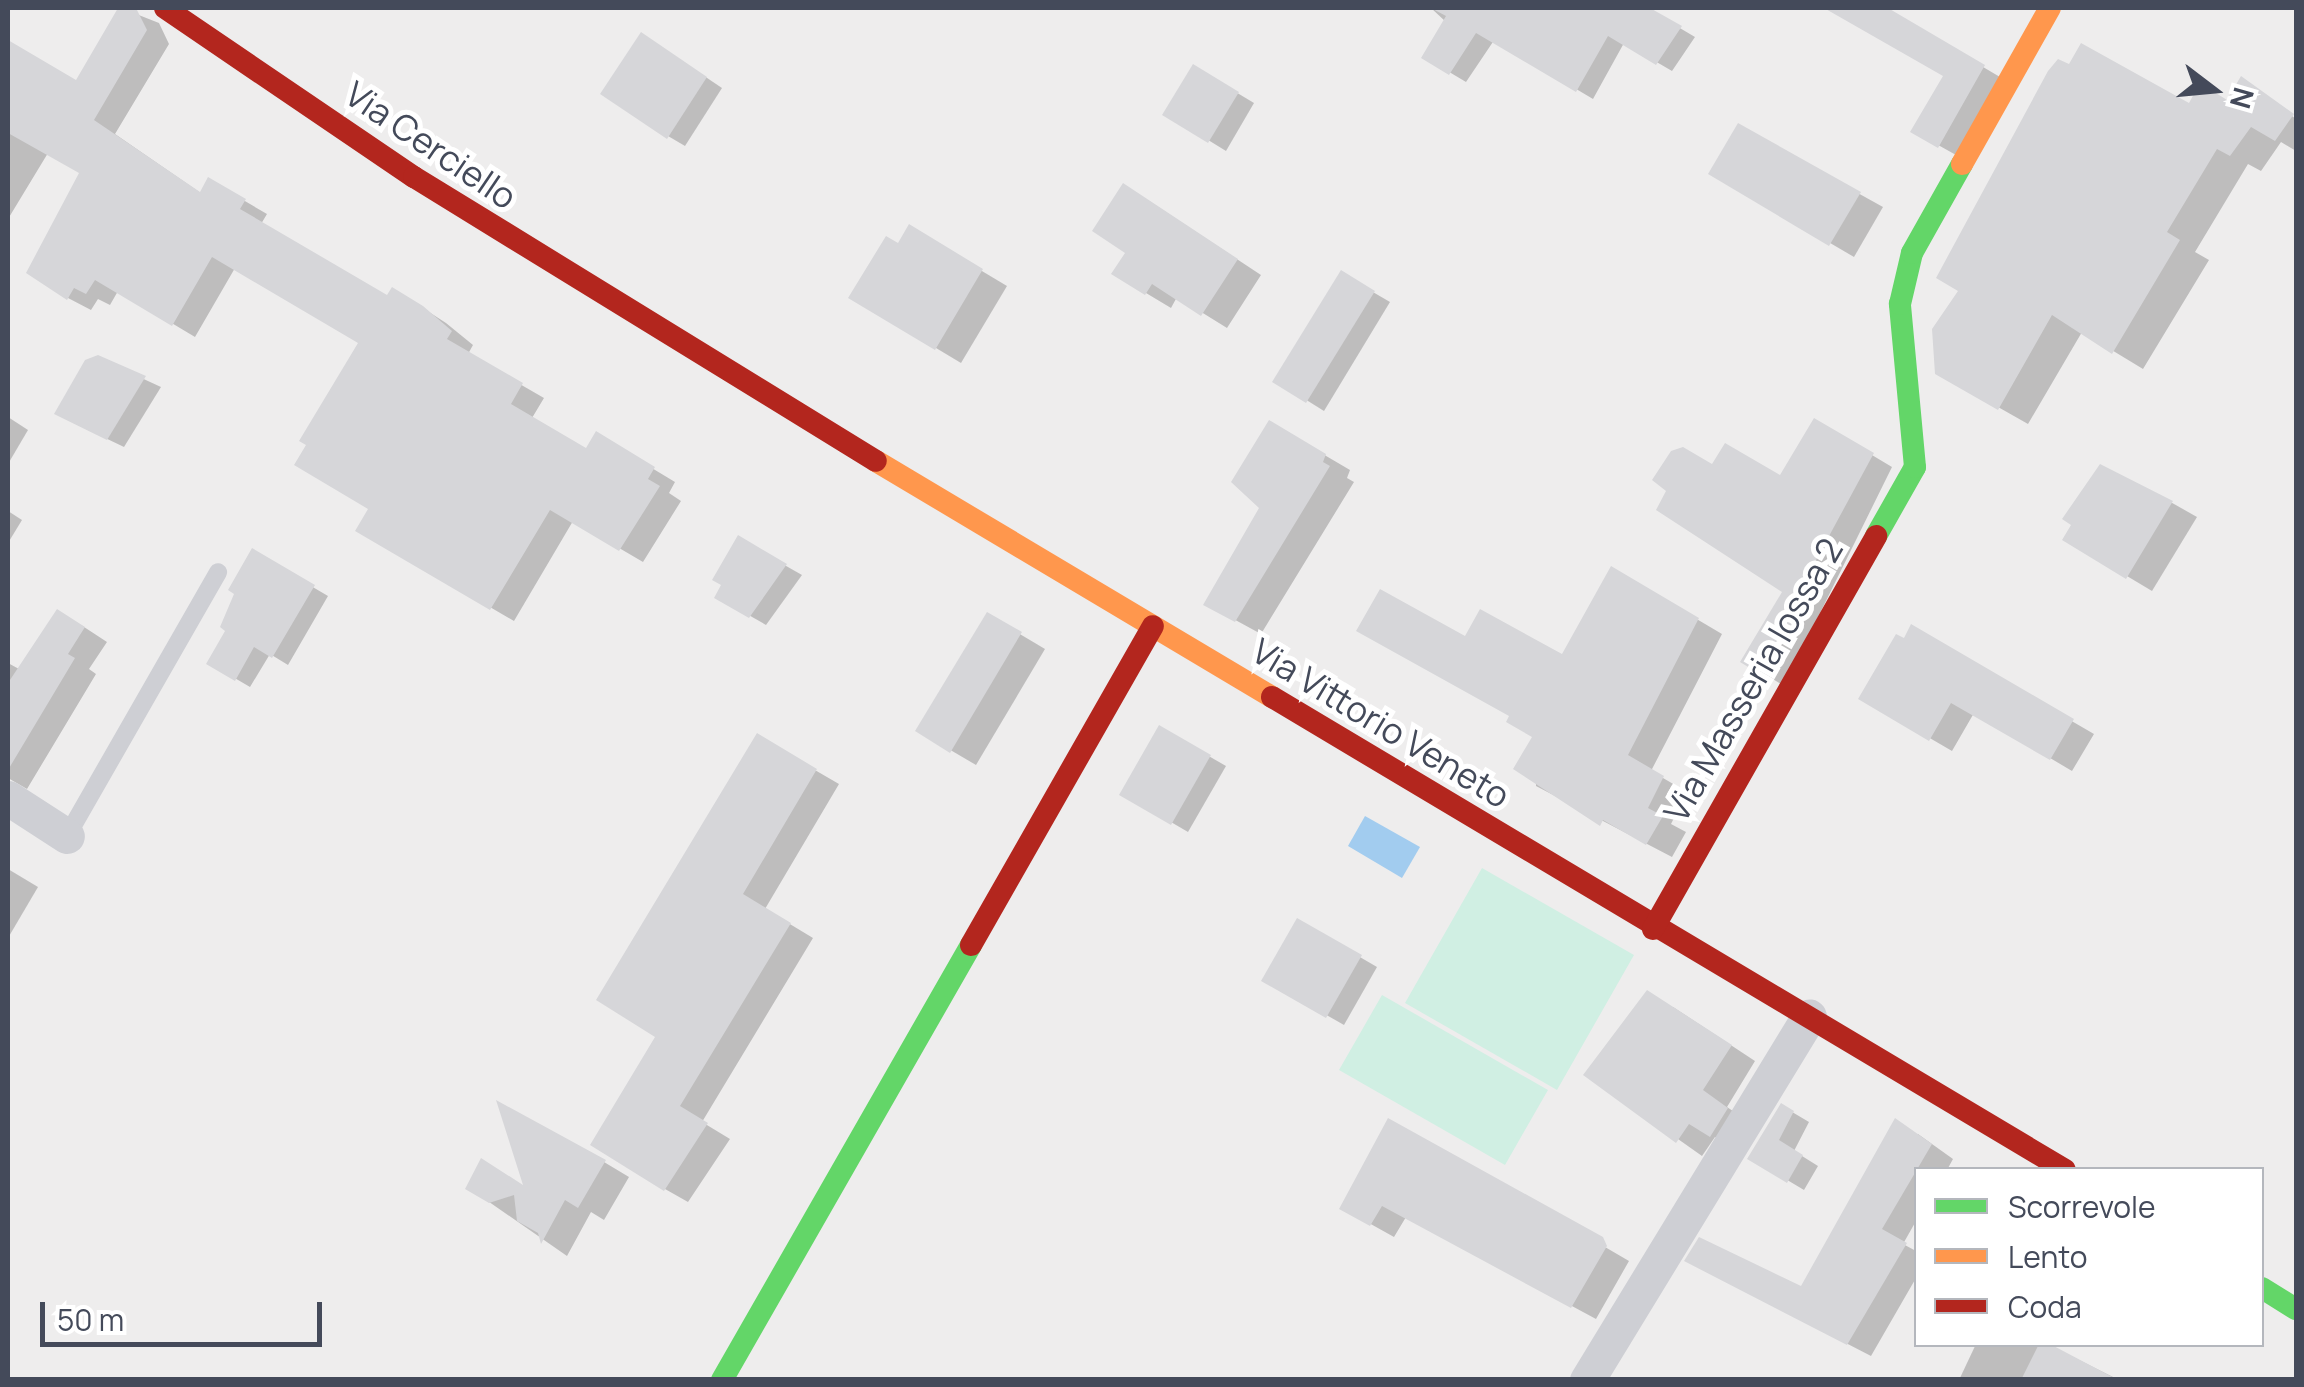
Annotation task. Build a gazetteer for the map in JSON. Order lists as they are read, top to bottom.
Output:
{
  "streets": {
    "street": ["Via Cerciello", "Via Masseria Iossa 2", "Via Vittorio Veneto"]
  },
  "crossings": [
    ["Via Cerciello", "Via Vittorio Veneto"],
    ["Via Masseria Iossa 2", "Via Vittorio Veneto"]
  ],
  "legend": ["Scorrevole", "Lento", "Coda"],
  "scale_bar": "50 m",
  "north": "right"
}
